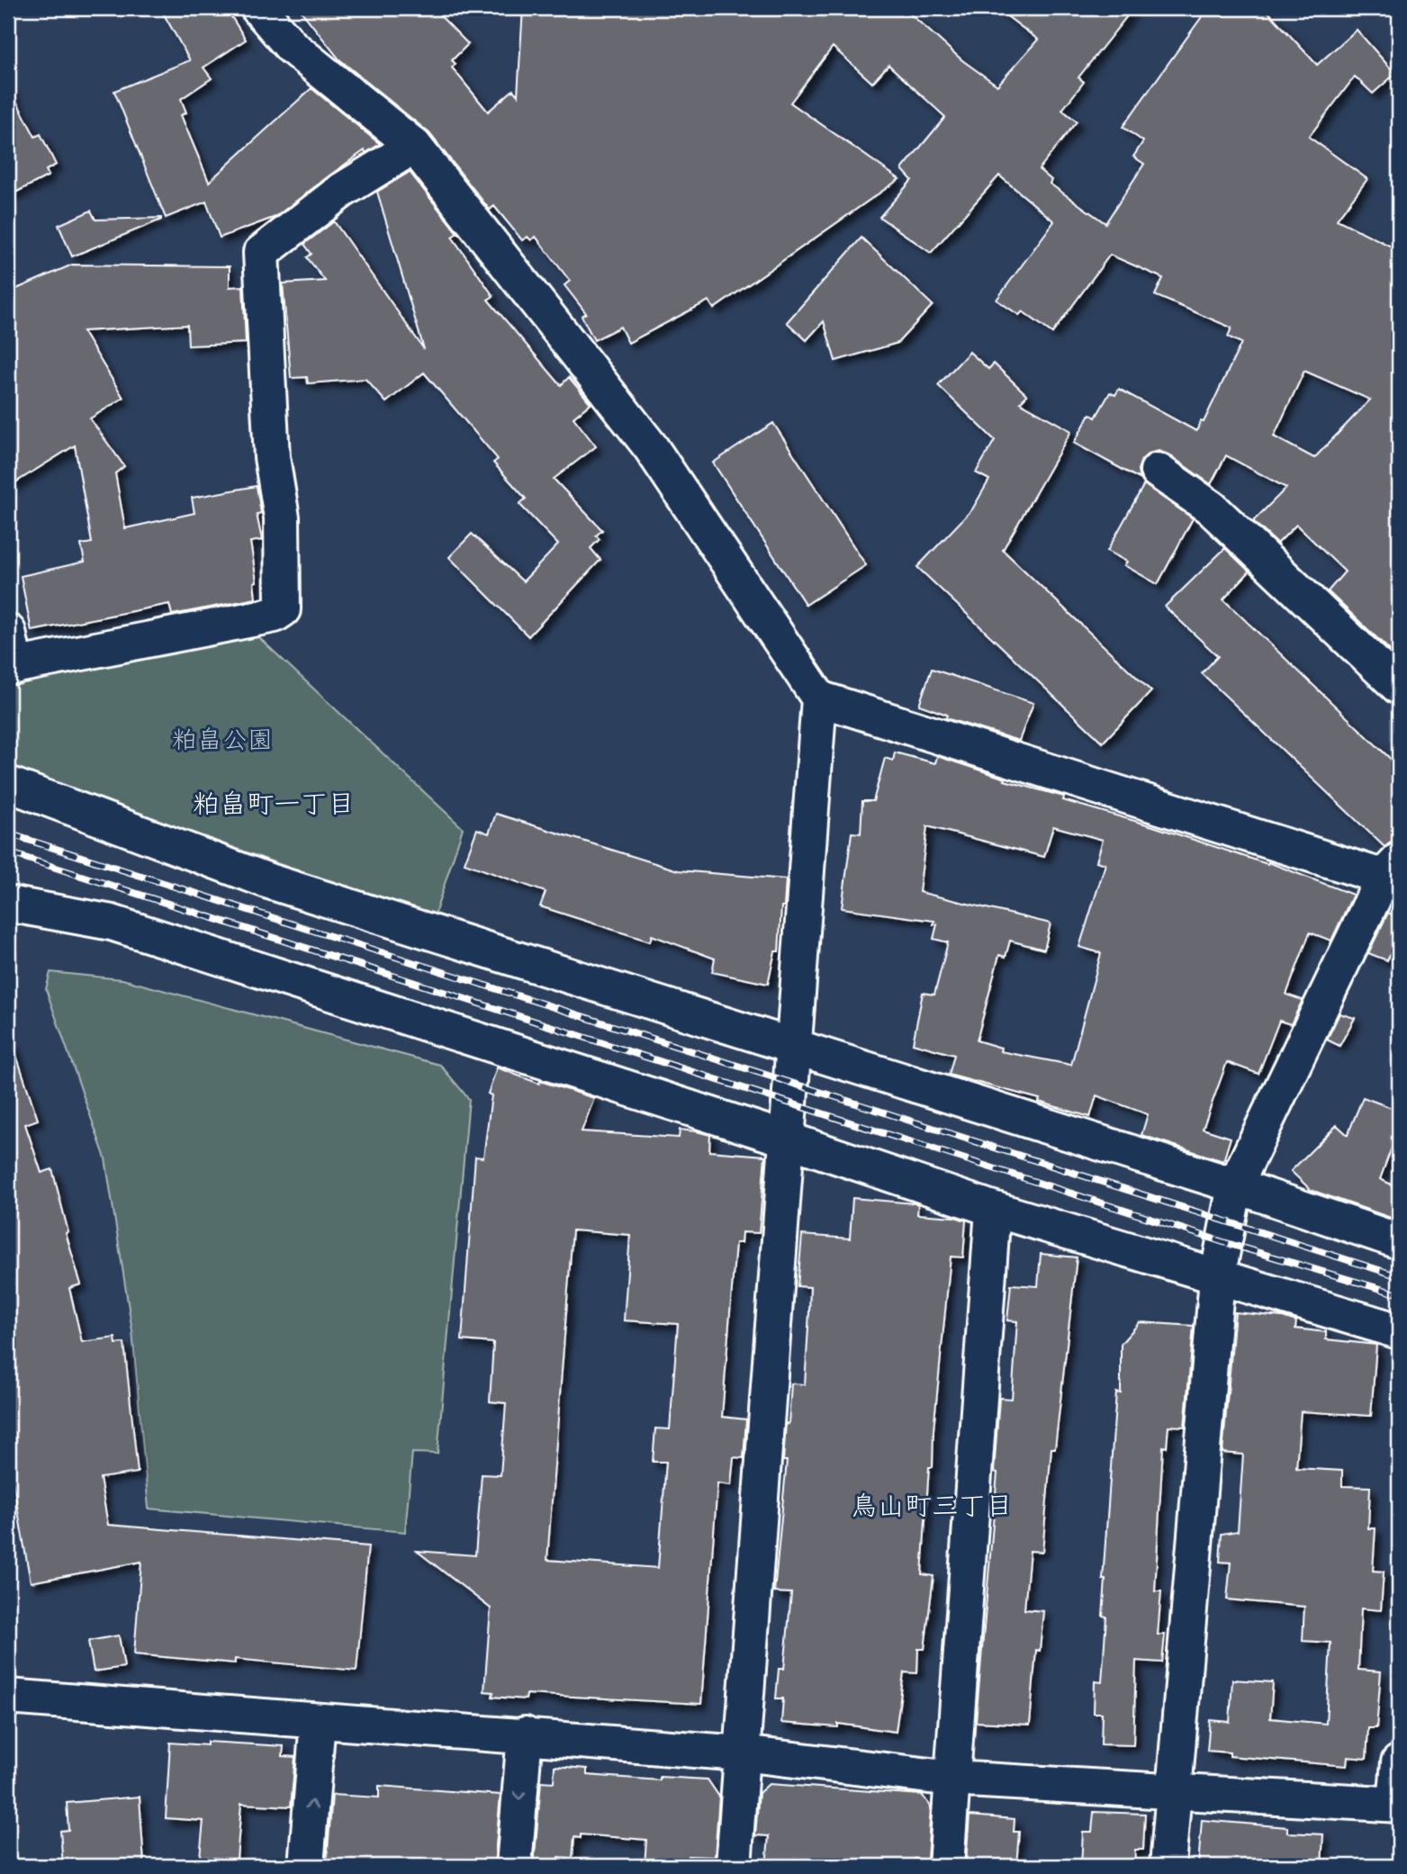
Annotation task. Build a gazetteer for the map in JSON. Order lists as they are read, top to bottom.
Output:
{
  "districts": ["粕畠町一丁目", "鳥山町三丁目"],
  "parks": ["粕畠公園"]
}
